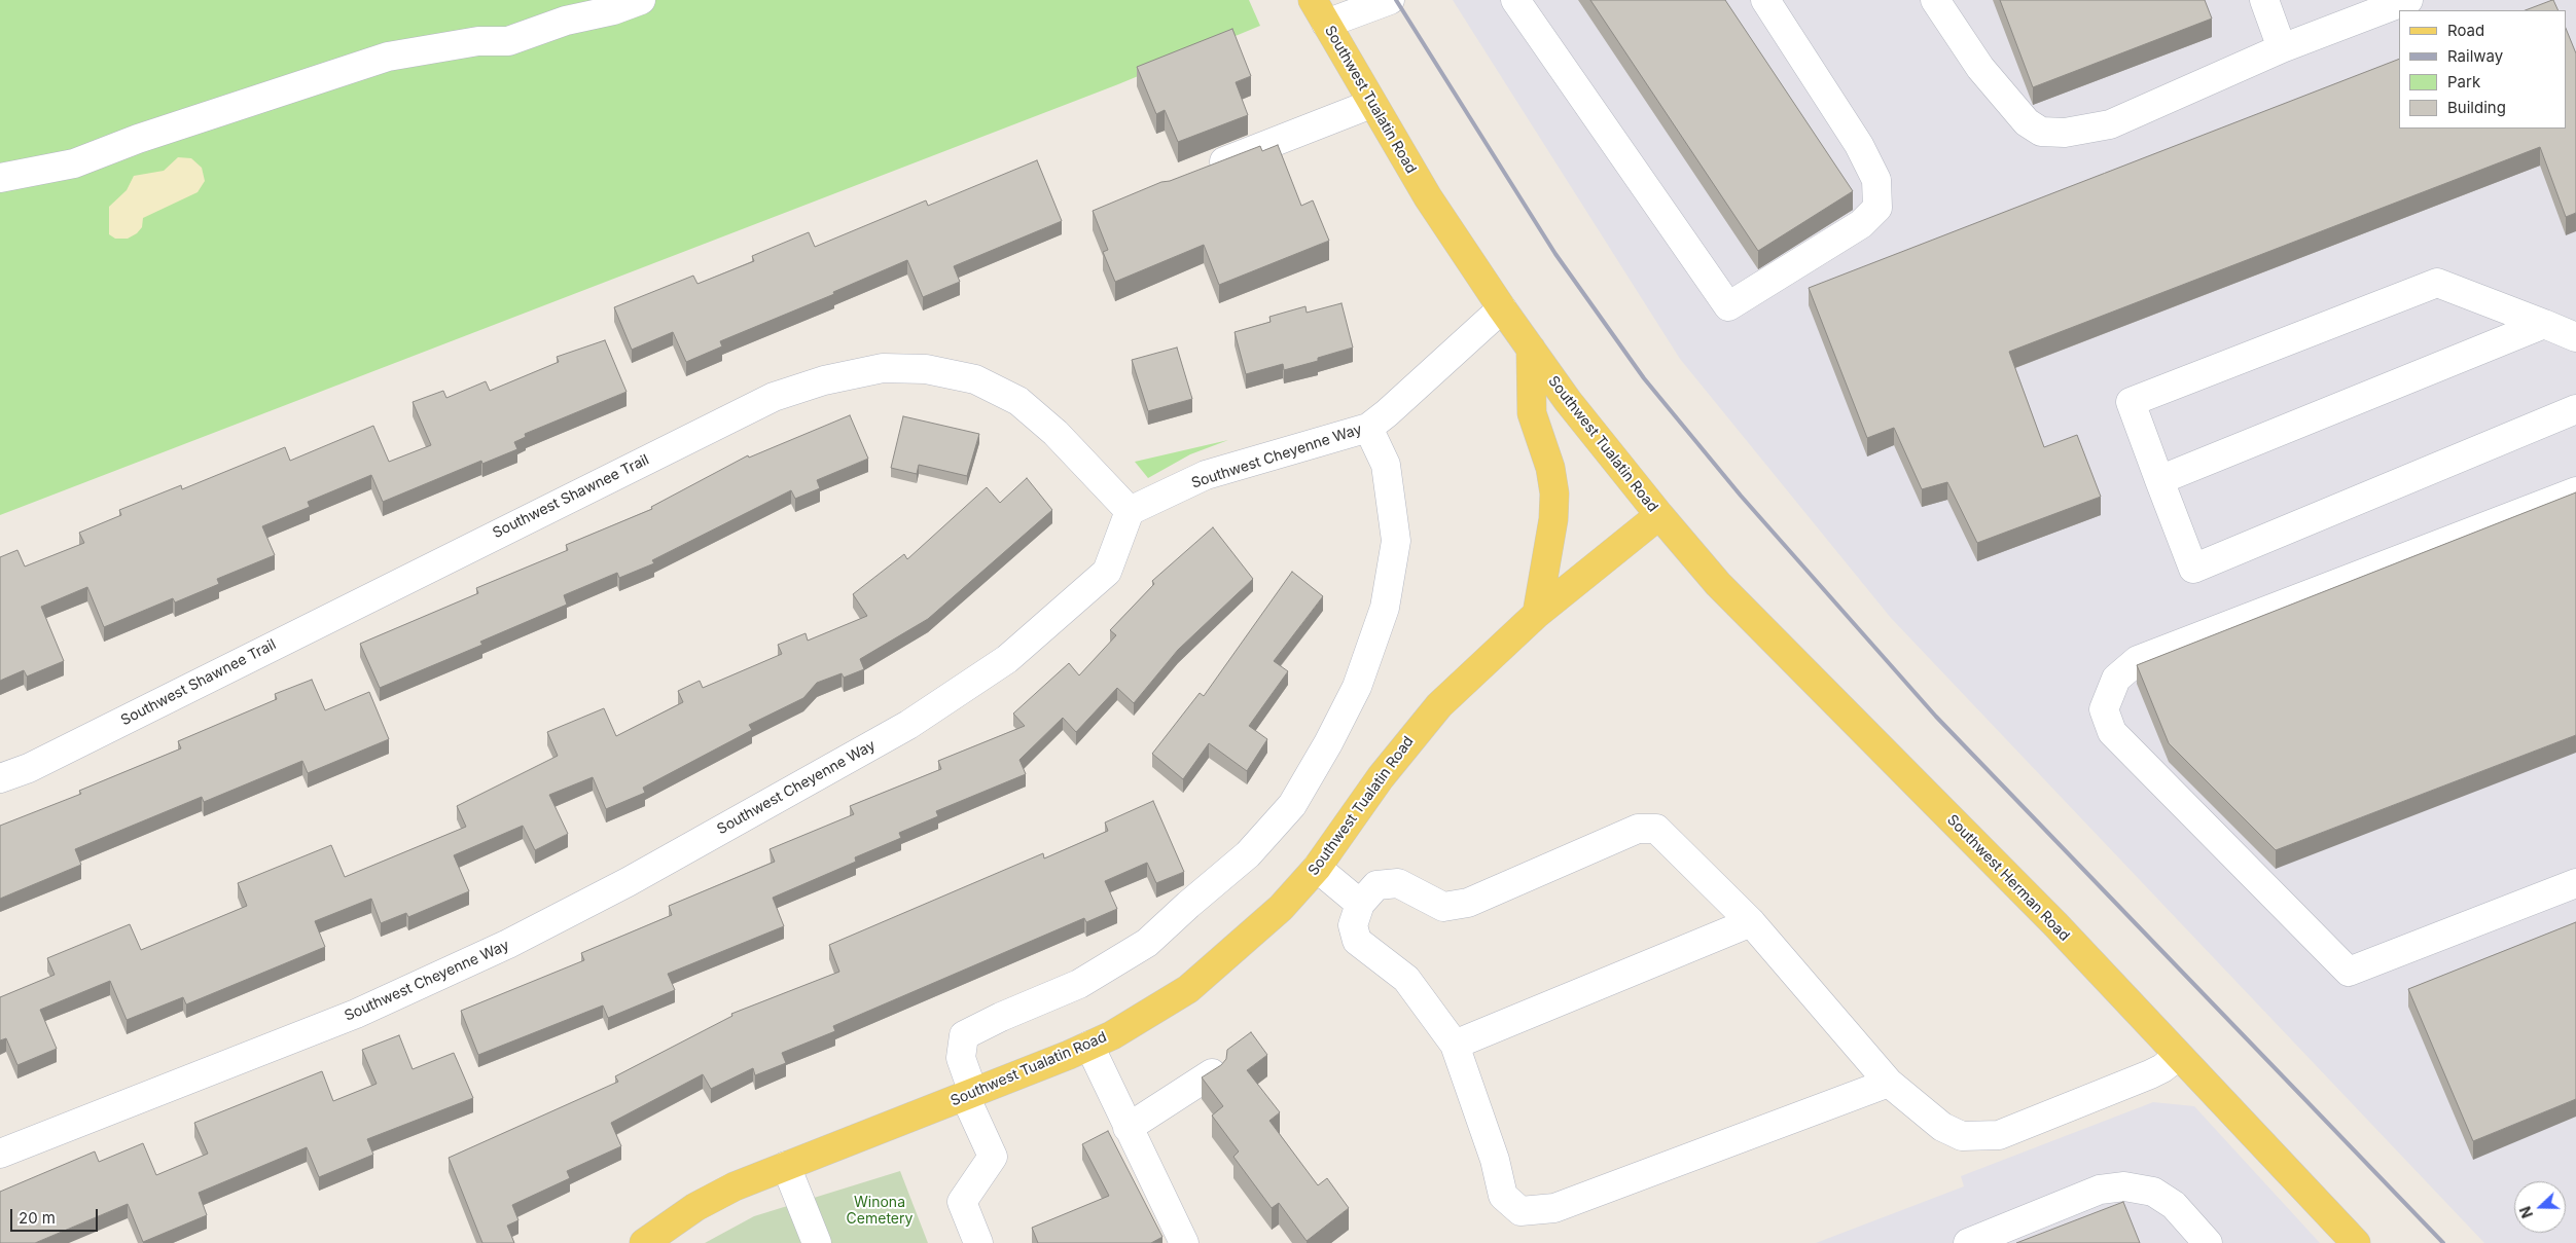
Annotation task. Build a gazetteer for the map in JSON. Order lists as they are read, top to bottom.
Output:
{
  "streets": {
    "main road": ["Southwest Tualatin Road", "Southwest Herman Road"],
    "street": ["Southwest Cheyenne Way", "Southwest Shawnee Trail"]
  },
  "crossings": [
    ["Southwest Tualatin Road", "Southwest Cheyenne Way"],
    ["Southwest Tualatin Road", "Southwest Herman Road"],
    ["Southwest Cheyenne Way", "Southwest Shawnee Trail"]
  ],
  "parks": ["Winona Cemetery"],
  "legend": [
    "Road",
    "Railway",
    "Park",
    "Building"
  ],
  "scale_bar": "20 m",
  "north": "left"
}
